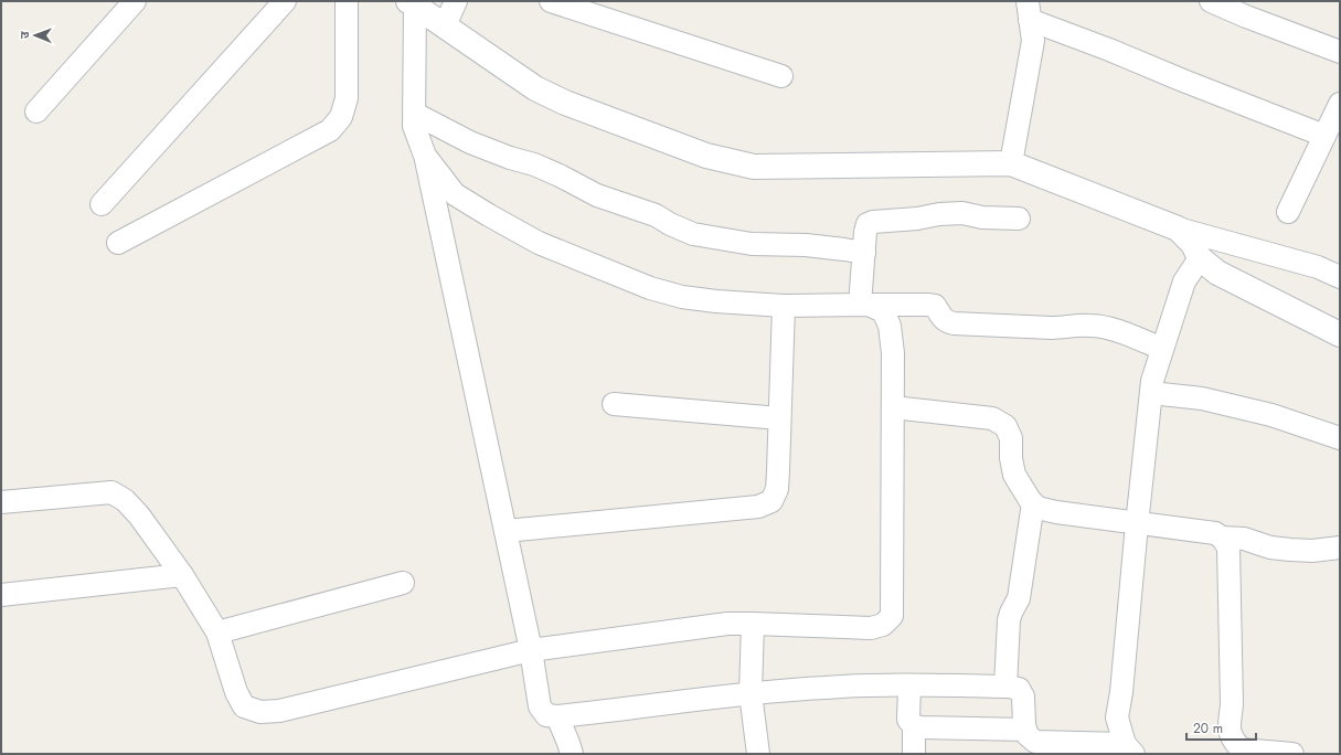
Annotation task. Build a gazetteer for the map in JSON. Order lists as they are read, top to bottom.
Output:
{
  "scale_bar": "20 m",
  "north": "left"
}
